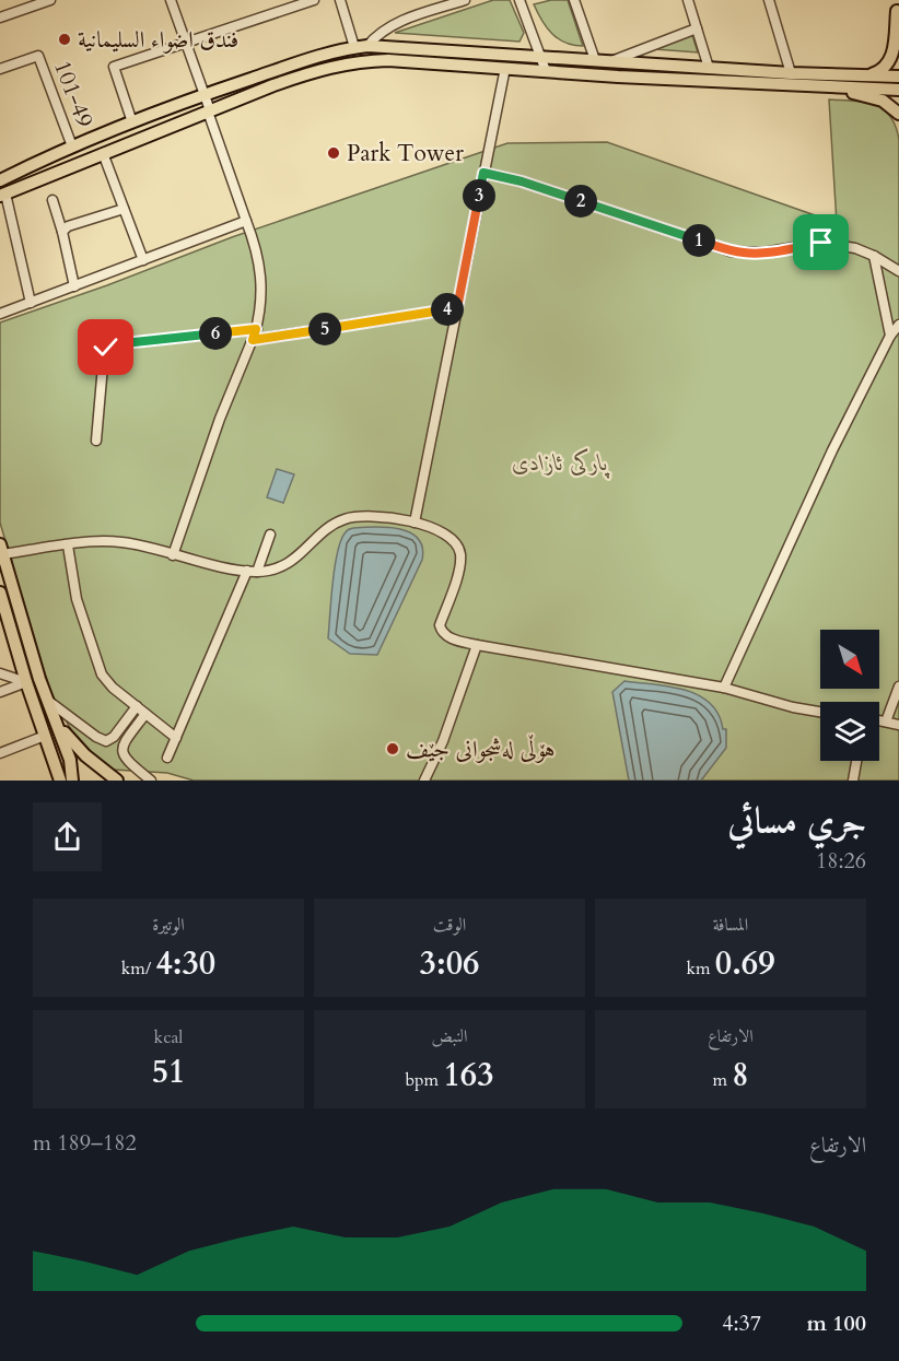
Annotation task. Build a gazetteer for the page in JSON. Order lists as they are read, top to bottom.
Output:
{
  "streets": {
    "street": ["101-49"]
  },
  "parks": ["پارکی ئازادی"],
  "places": ["فندق اضواء السليمانية", "Park Tower", "هۆڵی لەشجوانی جێف"],
  "north": "bottom right",
  "page": {
    "pins": [
      "3",
      "2",
      "1",
      "4",
      "5",
      "6"
    ],
    "heading": ["جري مسائي", "18:26"],
    "stats": [
      ["المسافة", "0.69 km"],
      ["الوقت", "3:06"],
      ["الوتيرة", "4:30 /km"],
      ["الارتفاع", "8 m"],
      ["النبض", "163 bpm"],
      ["kcal", "51"]
    ],
    "chart": ["الارتفاع", "182–189 m"],
    "list": [
      {
        "name": "100 m",
        "note": "4:37"
      }
    ]
  }
}
